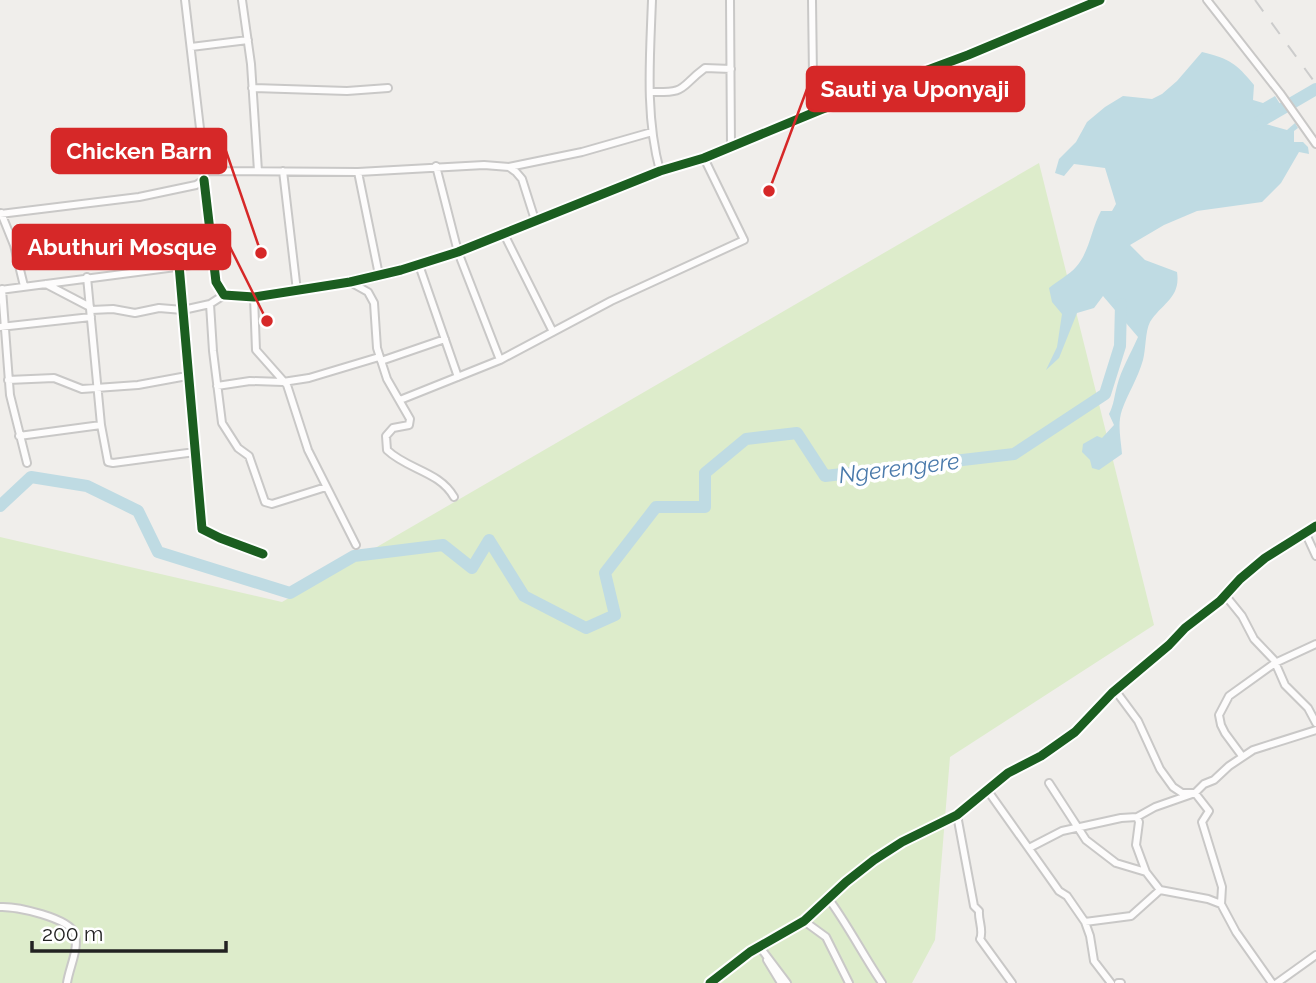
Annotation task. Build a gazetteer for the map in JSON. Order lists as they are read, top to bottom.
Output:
{
  "water": ["Ngerengere"],
  "places": ["Sauti ya Uponyaji", "Chicken Barn", "Abuthuri Mosque"],
  "scale_bar": "200 m"
}
